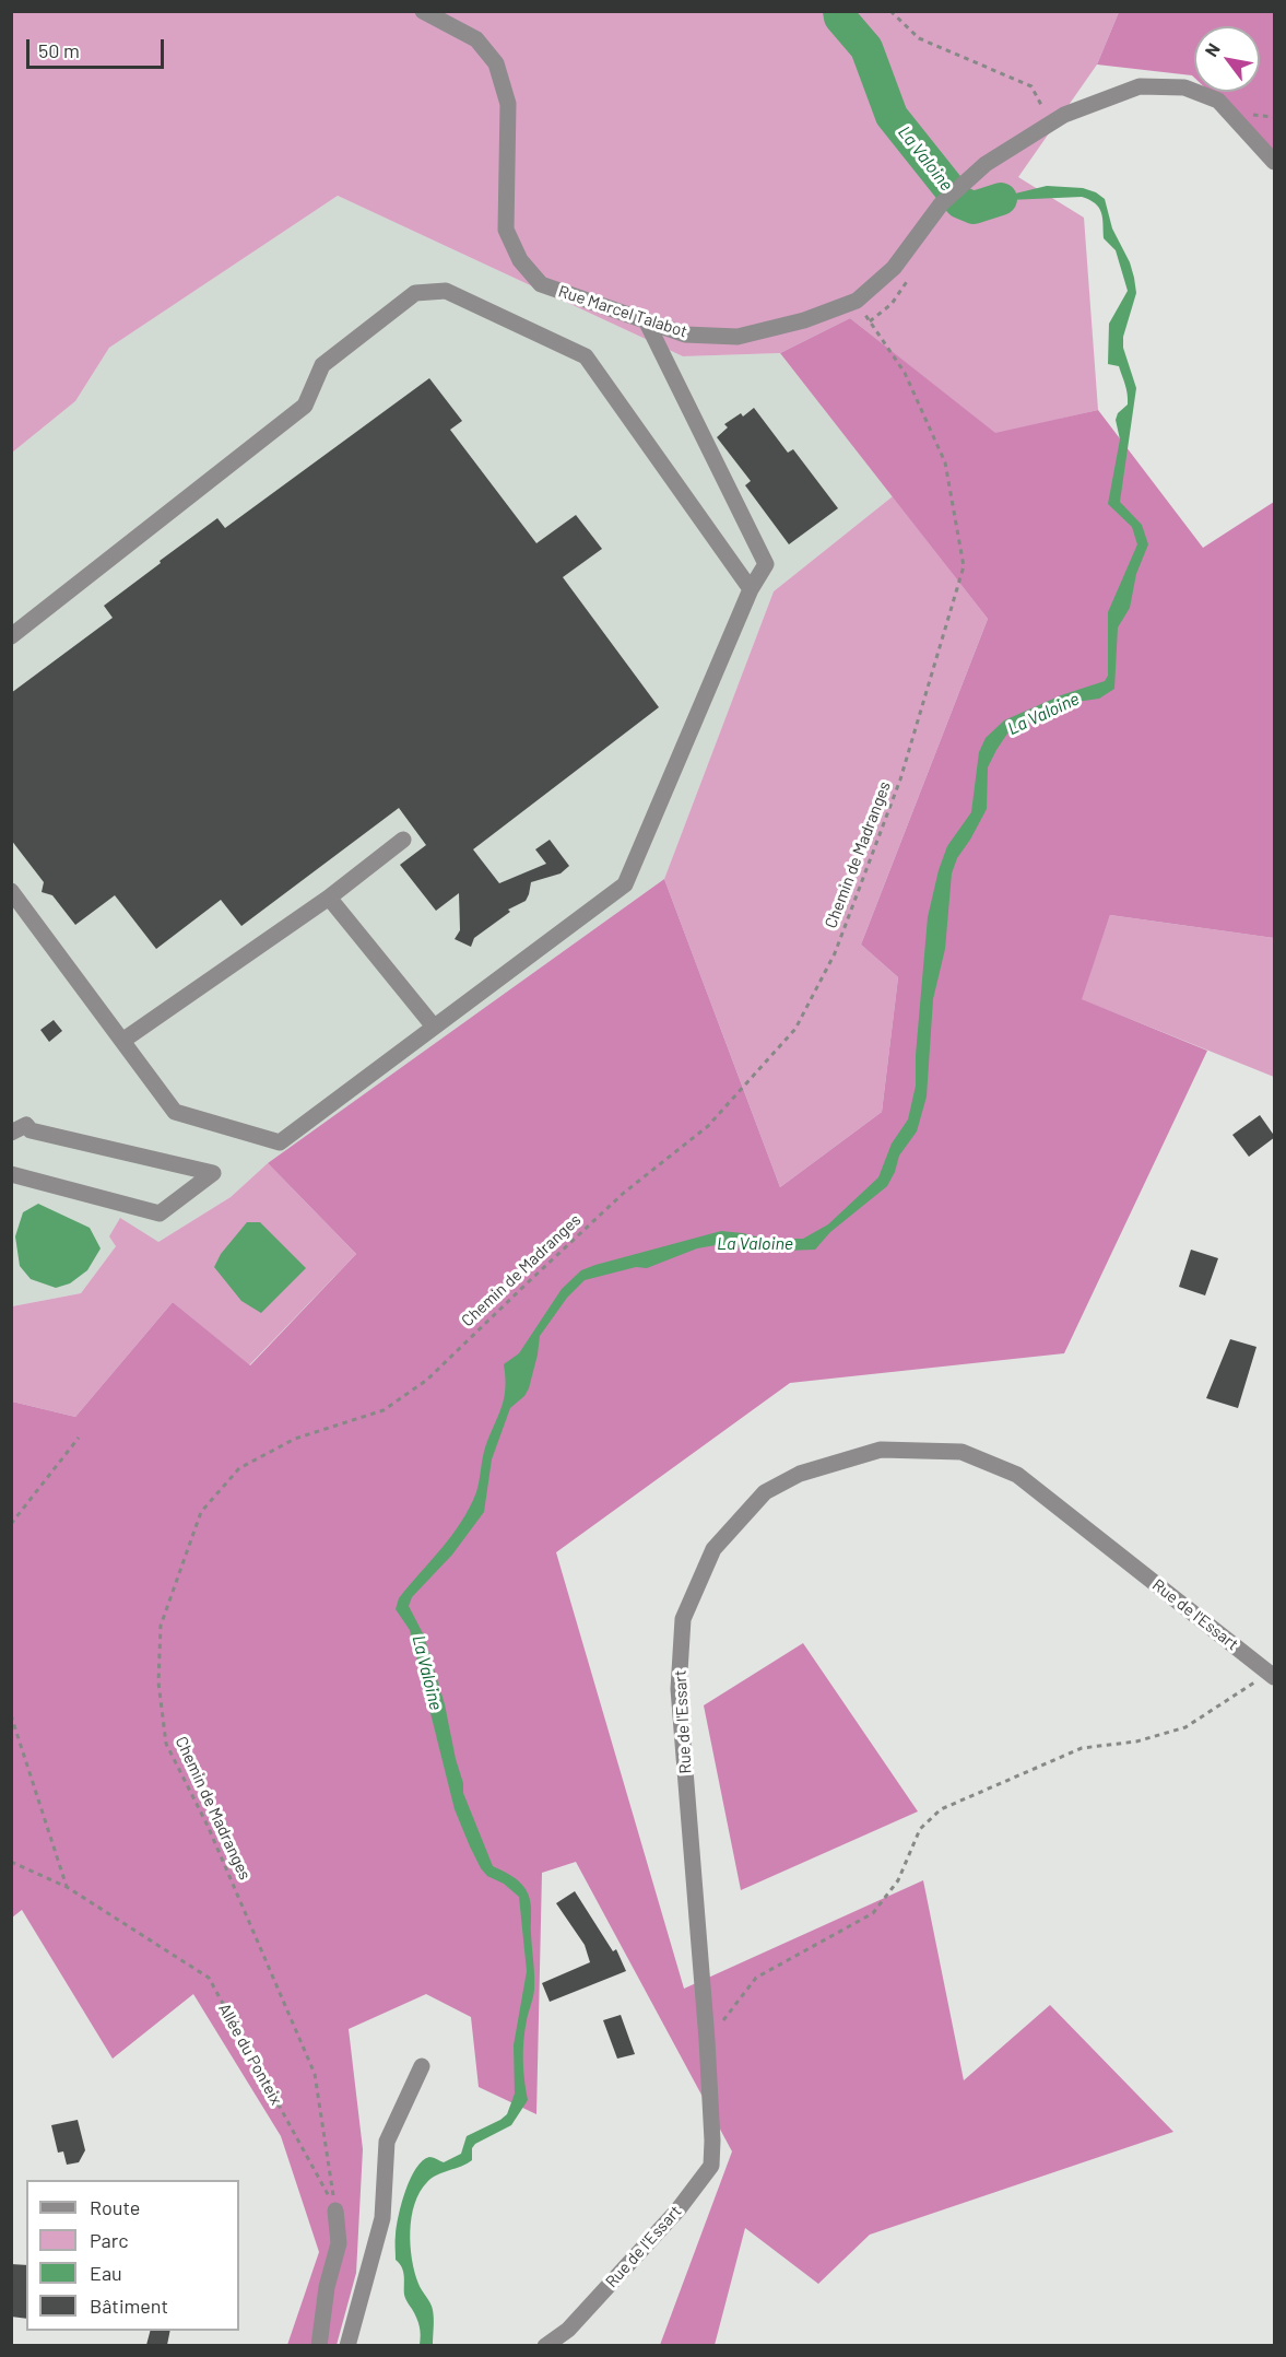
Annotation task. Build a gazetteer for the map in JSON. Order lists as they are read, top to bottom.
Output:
{
  "streets": {
    "street": ["Rue Marcel Talabot", "Rue de l'Essart"],
    "path": ["Chemin de Madranges", "Allée du Ponteix"]
  },
  "crossings": [
    ["Rue Marcel Talabot", "Chemin de Madranges"],
    ["Chemin de Madranges", "Allée du Ponteix"]
  ],
  "water": ["La Valoine"],
  "legend": [
    "Route",
    "Parc",
    "Eau",
    "Bâtiment"
  ],
  "scale_bar": "50 m",
  "north": "top left"
}
